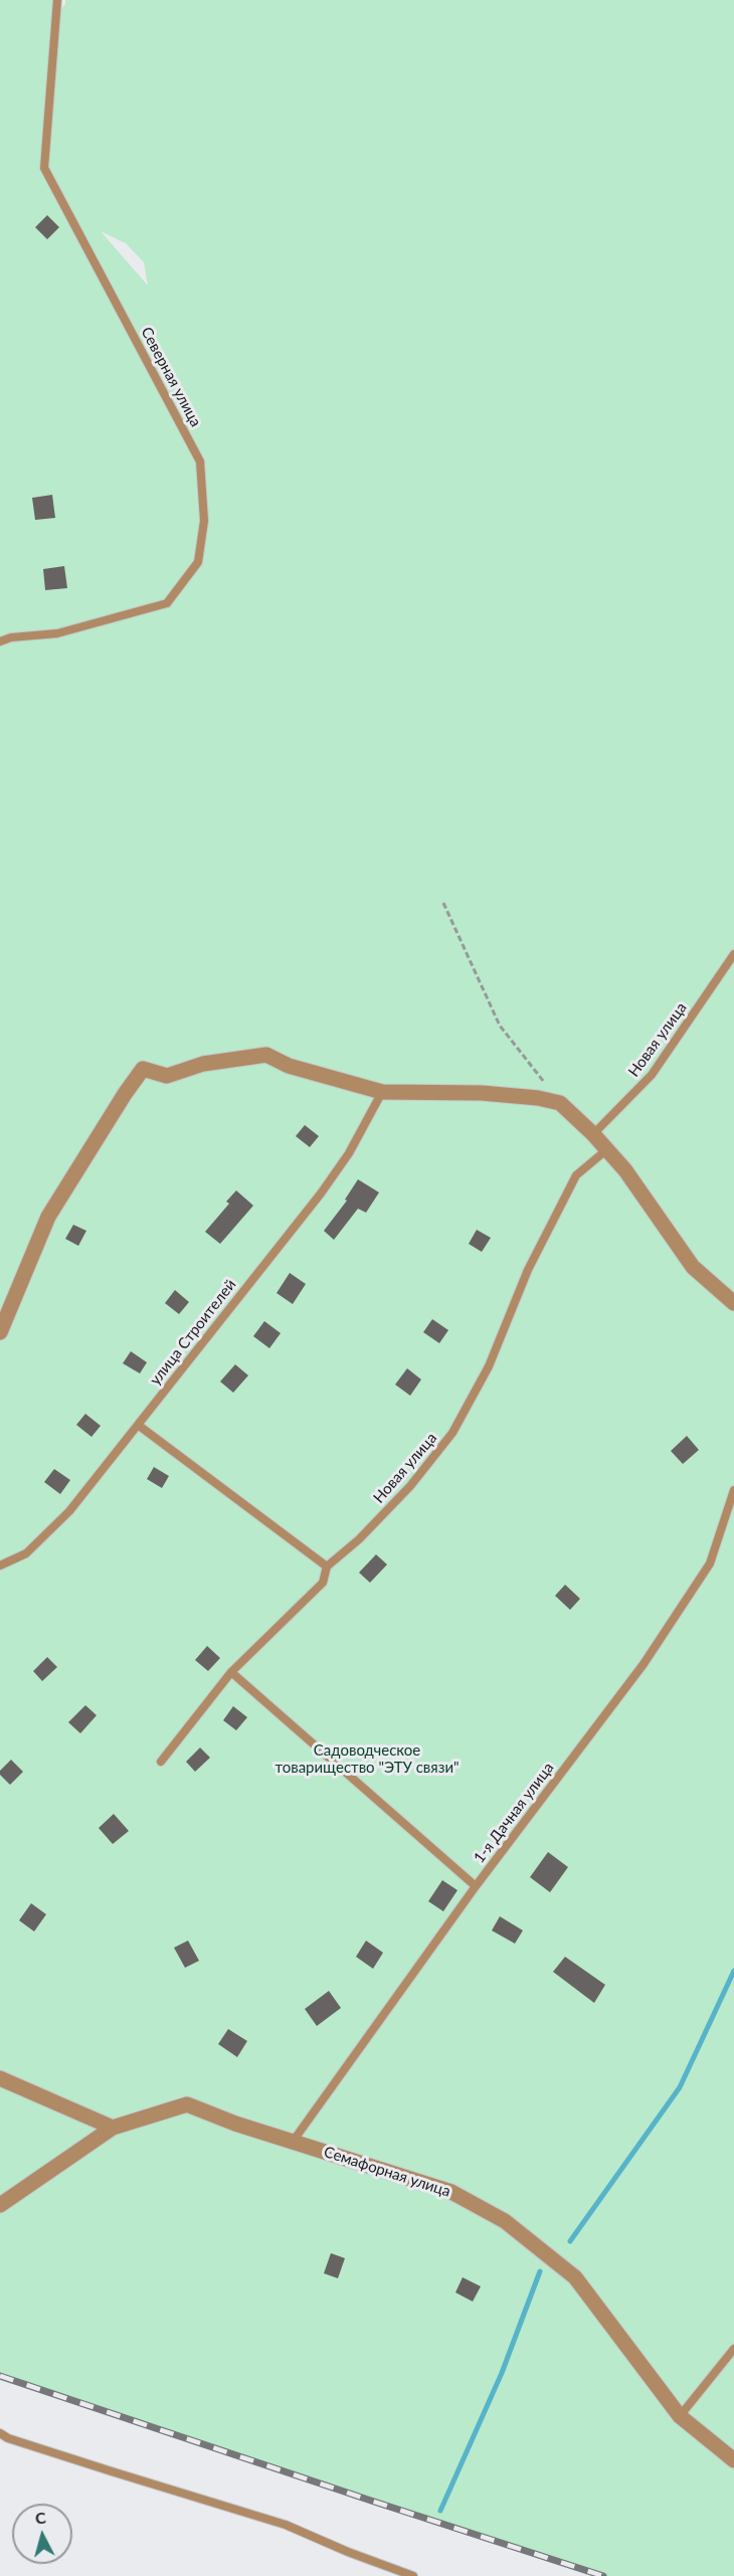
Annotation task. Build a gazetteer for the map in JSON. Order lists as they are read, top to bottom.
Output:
{
  "streets": {
    "street": ["Семафорная улица"],
    "lane": [
      "Северная улица",
      "Новая улица",
      "улица Строителей",
      "1-я Дачная улица"
    ]
  },
  "crossings": [
    ["1-я Дачная улица", "Семафорная улица"]
  ],
  "parks": ["Садоводческое товарищество \"ЭТУ связи\""],
  "north": "top"
}
